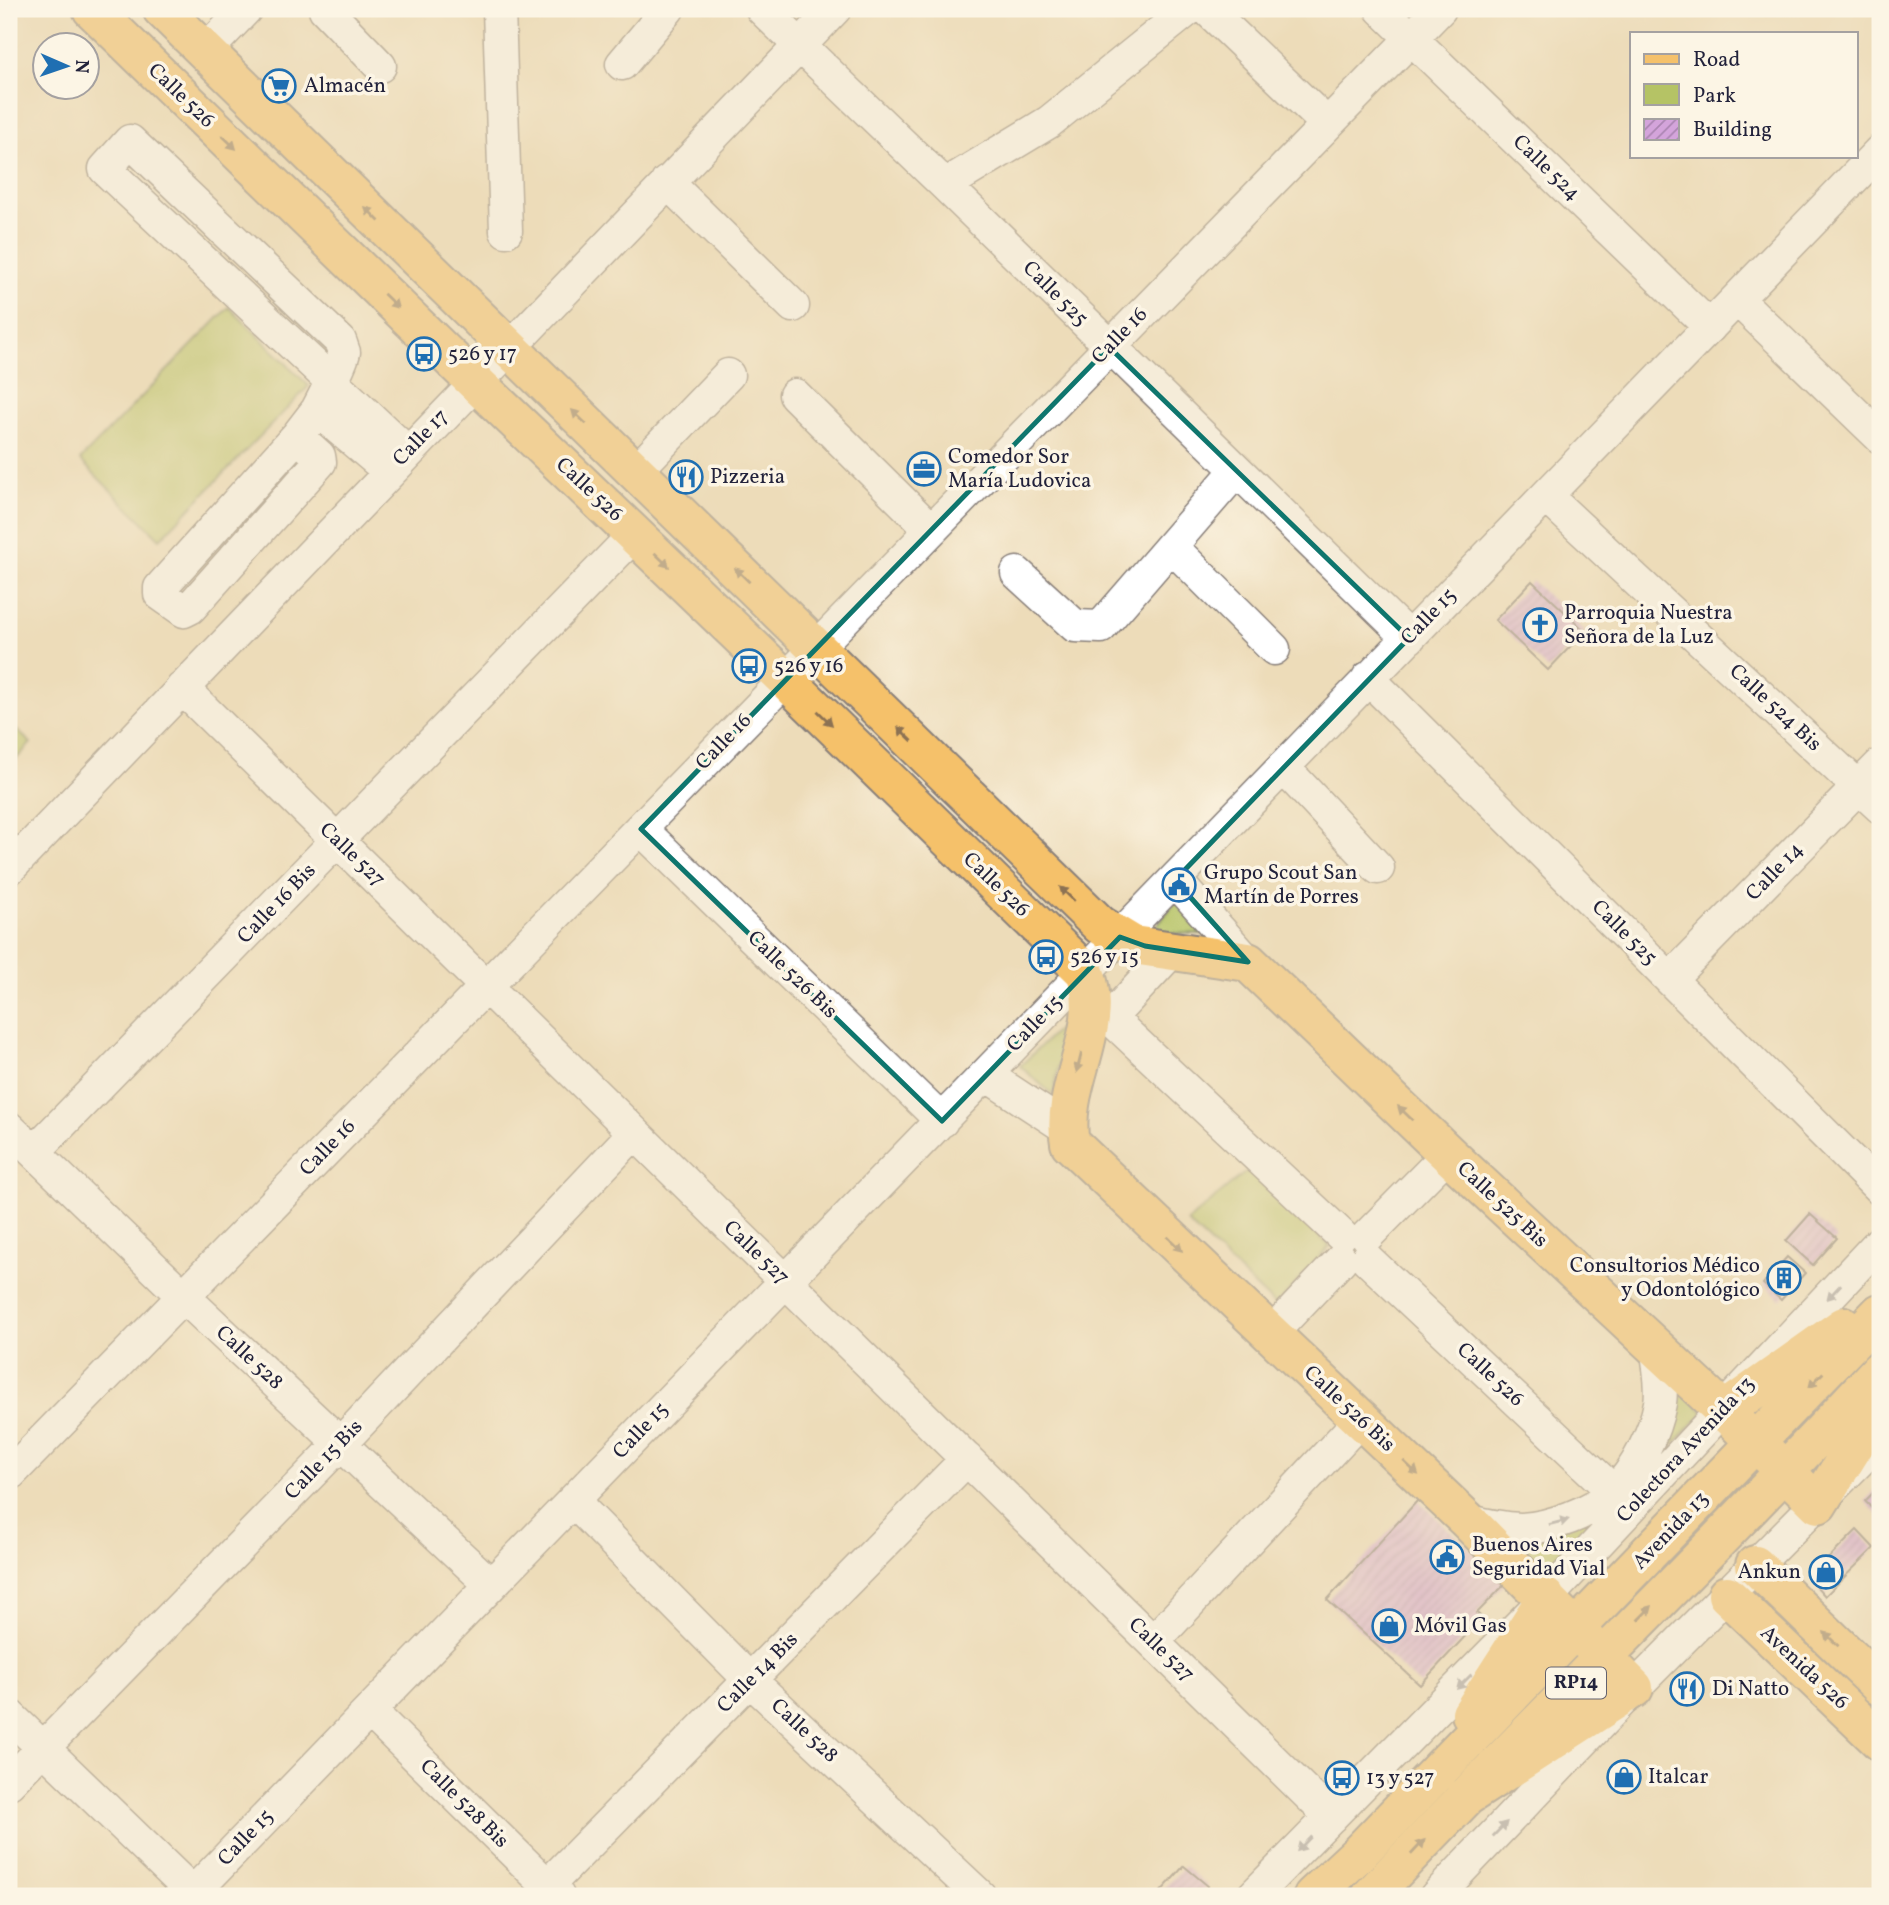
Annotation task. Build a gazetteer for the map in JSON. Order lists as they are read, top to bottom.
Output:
{
  "streets": {
    "main road": [
      "Calle 526",
      "Calle 526 Bis",
      "Calle 525 Bis",
      "Avenida 13",
      "Avenida 526",
      "RP14"
    ],
    "street": [
      "Calle 524",
      "Calle 525",
      "Calle 16",
      "Calle 17",
      "Calle 15",
      "Calle 524 Bis",
      "Calle 527",
      "Calle 14",
      "Calle 16 Bis",
      "Calle 528",
      "Colectora Avenida 13",
      "Calle 15 Bis",
      "Calle 14 Bis",
      "Calle 528 Bis"
    ]
  },
  "crossings": [
    ["Calle 526", "Calle 16"],
    ["Calle 526", "Calle 17"],
    ["Calle 526", "Calle 15"],
    ["Calle 526", "Calle 16 Bis"],
    ["Calle 524", "Calle 16"],
    ["Calle 524", "Calle 15"],
    ["Calle 525", "Calle 16"],
    ["Calle 525", "Calle 17"],
    ["Calle 525", "Calle 15"],
    ["Calle 525", "Calle 14"],
    ["Calle 16", "Calle 527"],
    ["Calle 16", "Calle 526 Bis"],
    ["Calle 16", "Calle 528"],
    ["Calle 17", "Calle 527"],
    ["Calle 15", "Calle 524 Bis"],
    ["Calle 15", "Calle 527"],
    ["Calle 15", "Calle 526 Bis"],
    ["Calle 15", "Calle 525 Bis"],
    ["Calle 15", "Calle 528"],
    ["Calle 15", "Calle 528 Bis"],
    ["Calle 524 Bis", "Calle 14"],
    ["Calle 527", "Calle 16 Bis"],
    ["Calle 527", "Colectora Avenida 13"],
    ["Calle 527", "Calle 15 Bis"],
    ["Calle 527", "Calle 14 Bis"],
    ["Calle 16 Bis", "Calle 528"],
    ["Calle 526 Bis", "Colectora Avenida 13"],
    ["Calle 526 Bis", "Avenida 13"],
    ["Calle 525 Bis", "Colectora Avenida 13"],
    ["Calle 525 Bis", "Avenida 13"],
    ["Calle 528", "Calle 15 Bis"],
    ["Calle 528", "Calle 14 Bis"],
    ["Calle 14 Bis", "Calle 528 Bis"]
  ],
  "places": {
    "supermarket": ["Almacén"],
    "bus stop": [
      "526 y 17",
      "526 y 16",
      "526 y 15",
      "13 y 527"
    ],
    "office": ["Comedor Sor María Ludovica"],
    "restaurant": ["Pizzeria", "Di Natto"],
    "church": ["Parroquia Nuestra Señora de la Luz"],
    "public building": ["Grupo Scout San Martín de Porres", "Buenos Aires Seguridad Vial"],
    "building": ["Consultorios Médico y Odontológico"],
    "shop": ["Ankun", "Móvil Gas", "Italcar"]
  },
  "legend": ["Road", "Park", "Building"],
  "north": "right"
}
